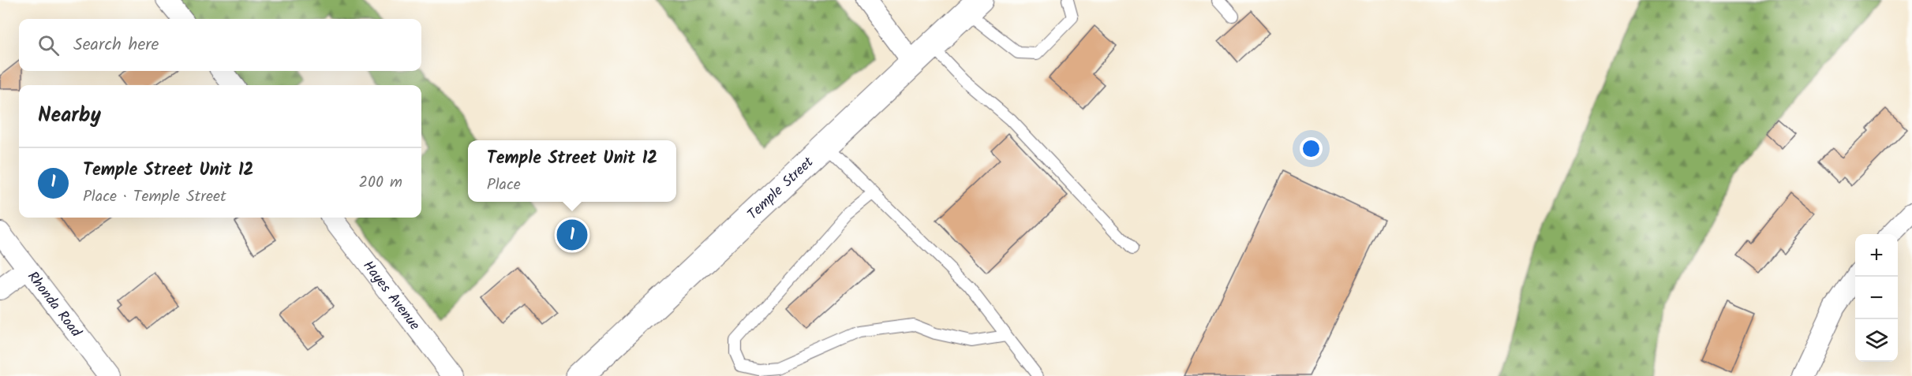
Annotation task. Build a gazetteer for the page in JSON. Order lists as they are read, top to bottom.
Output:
{
  "streets": {
    "main road": ["Temple Street"],
    "street": ["Hayes Avenue", "Rhonda Road"]
  },
  "page": {
    "search": "Search here",
    "heading": "Nearby",
    "popup": ["Temple Street Unit 12", "Place"],
    "list": [
      {
        "mark": "1",
        "name": "Temple Street Unit 12",
        "note": "Place · Temple Street",
        "value": "200 m"
      }
    ],
    "pins": "1",
    "map_buttons": ["+", "−"]
  }
}
